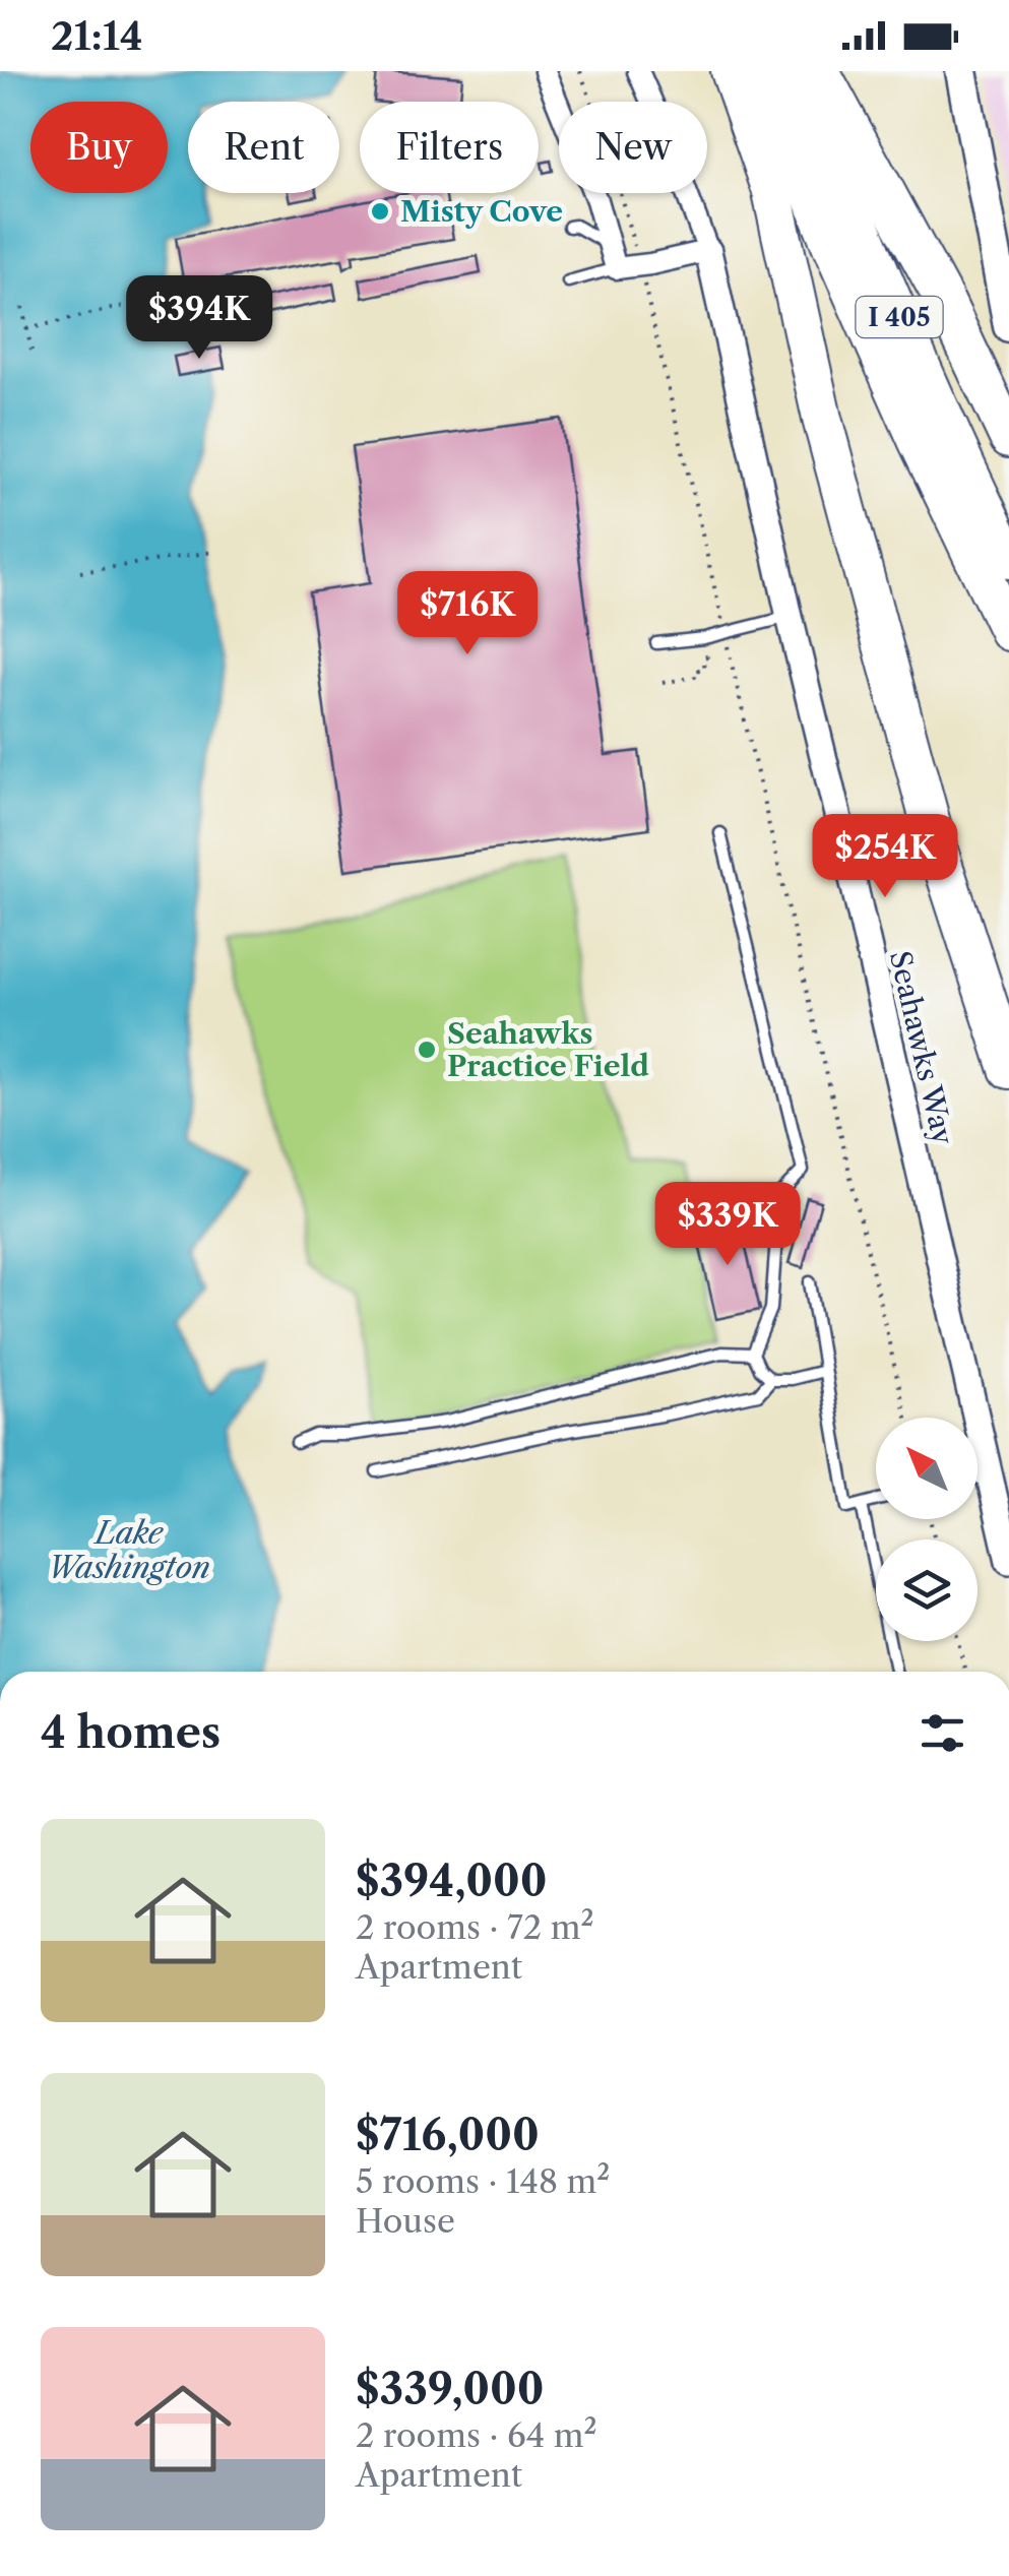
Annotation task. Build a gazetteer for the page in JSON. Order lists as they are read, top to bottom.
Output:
{
  "streets": {
    "highway": ["I 405"],
    "street": ["Seahawks Way"]
  },
  "water": ["Lake Washington"],
  "places": ["Misty Cove", "Seahawks Practice Field"],
  "north": "top left",
  "page": {
    "status": "21:14",
    "chip": [
      "Buy",
      "Rent",
      "Filters",
      "New"
    ],
    "price": [
      "$394K",
      "$716K",
      "$254K",
      "$339K"
    ],
    "heading": "4 homes",
    "list": [
      {
        "name": "$394,000",
        "note": "2 rooms · 72 m² · Apartment"
      },
      {
        "name": "$716,000",
        "note": "5 rooms · 148 m² · House"
      },
      {
        "name": "$339,000",
        "note": "2 rooms · 64 m² · Apartment"
      }
    ]
  }
}
